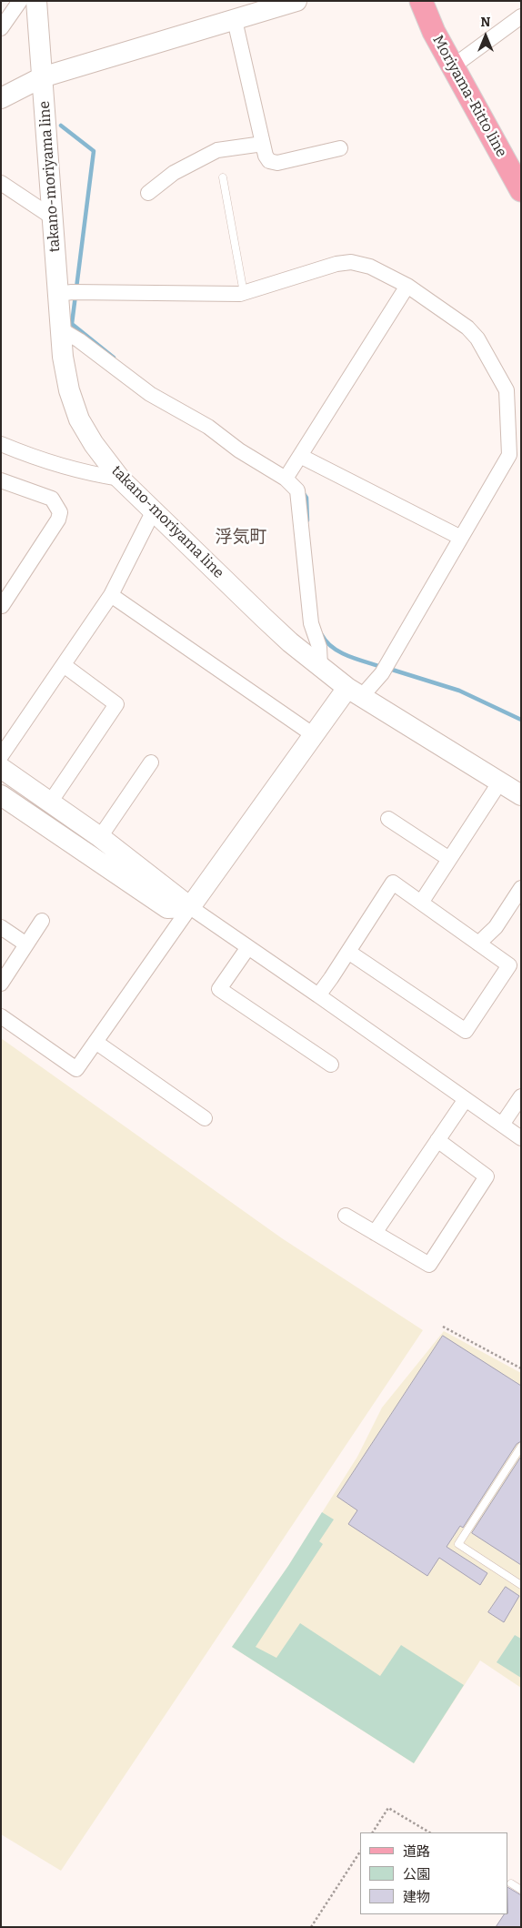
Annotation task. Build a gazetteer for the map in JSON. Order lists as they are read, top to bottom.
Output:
{
  "streets": {
    "main road": ["Moriyama-Ritto line"],
    "street": ["takano-moriyama line"]
  },
  "districts": ["浮気町"],
  "legend": ["道路", "公園", "建物"],
  "north": "top"
}
